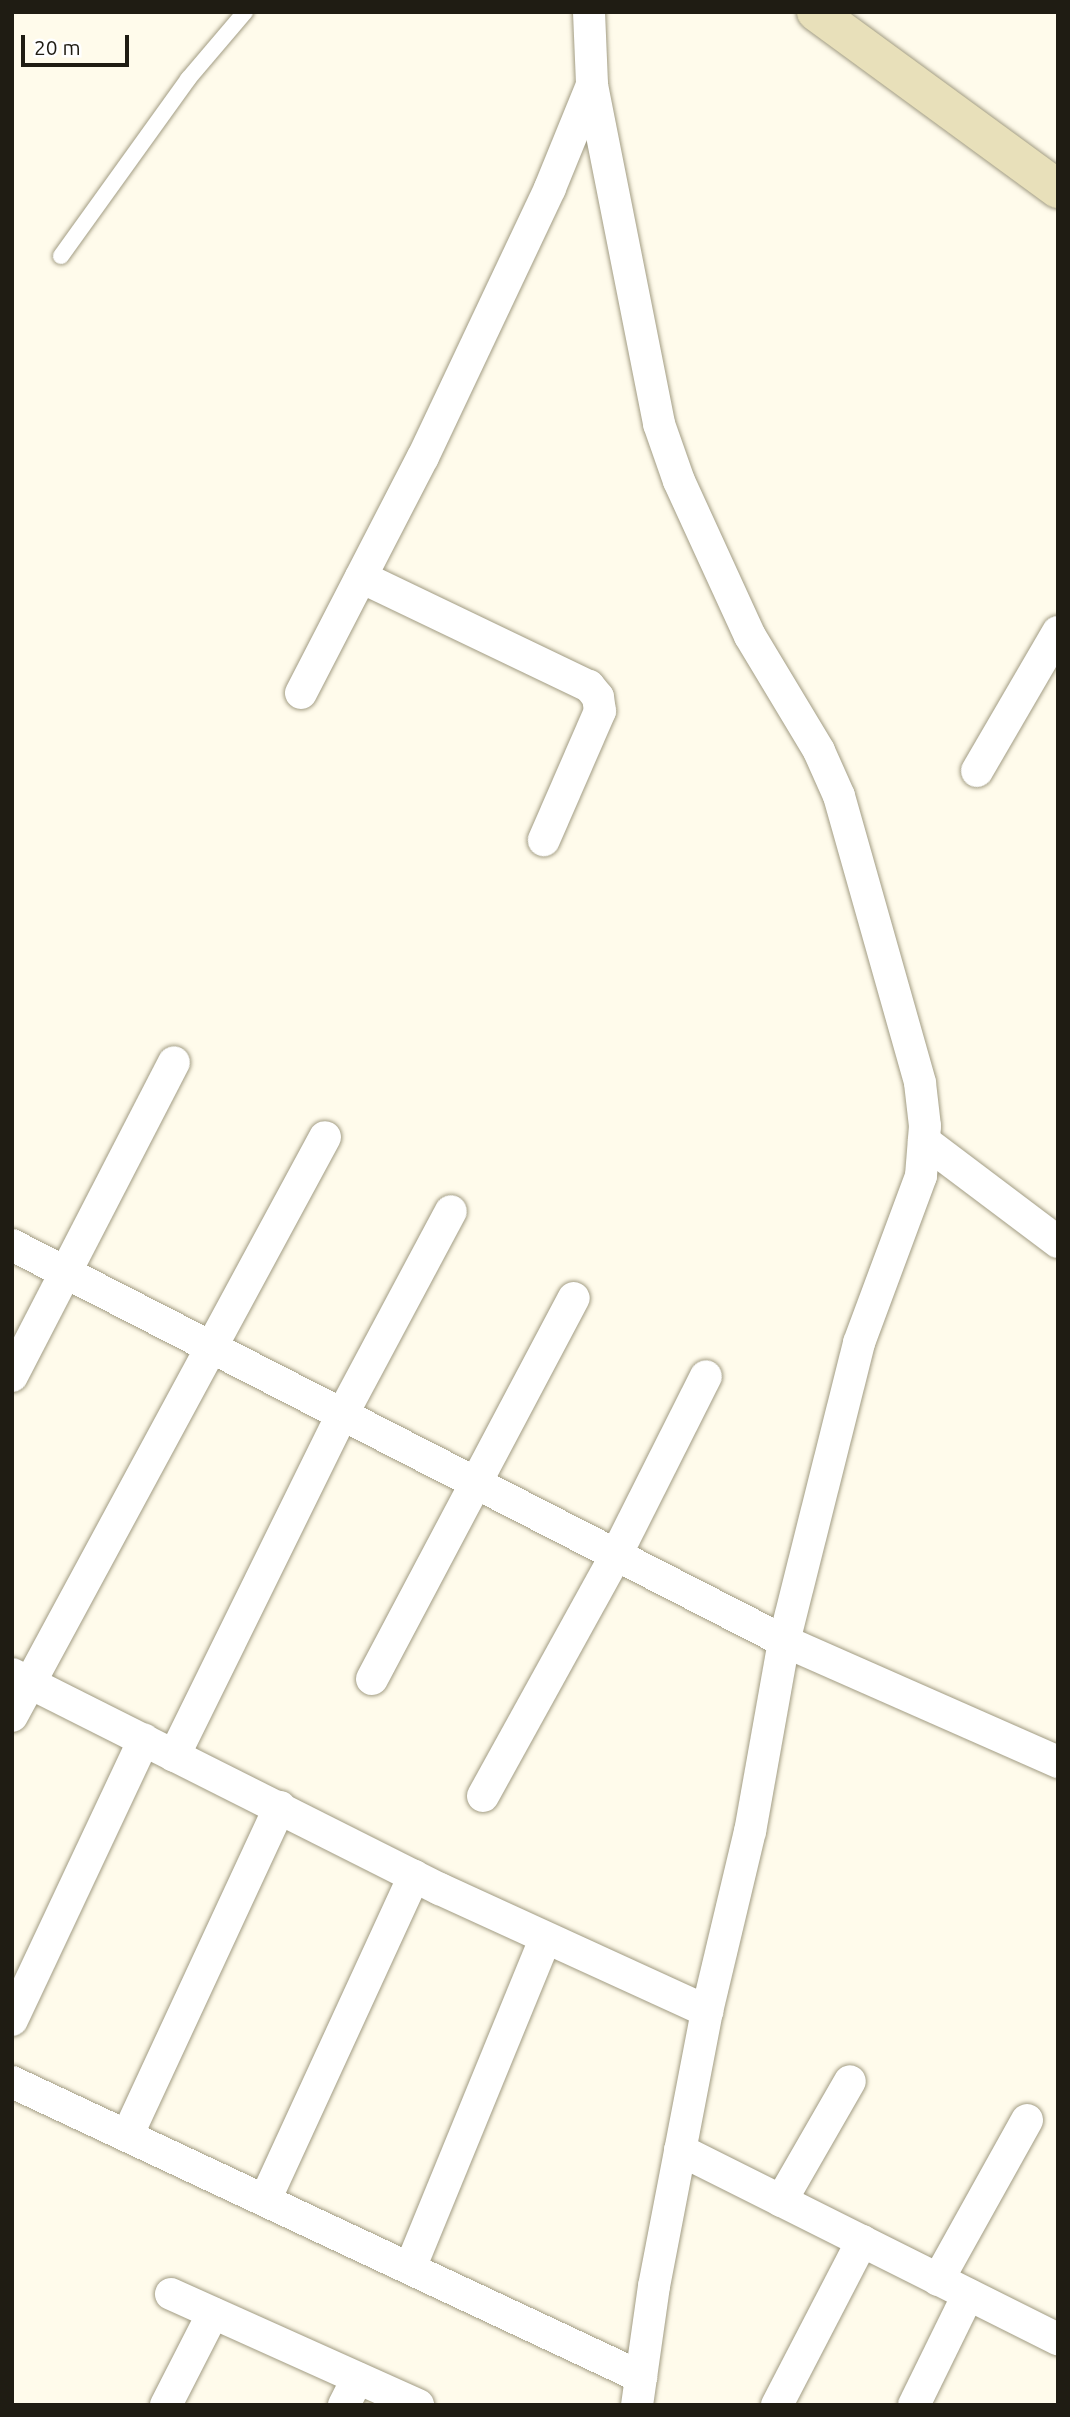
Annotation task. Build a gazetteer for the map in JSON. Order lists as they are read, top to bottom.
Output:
{
  "scale_bar": "20 m"
}
